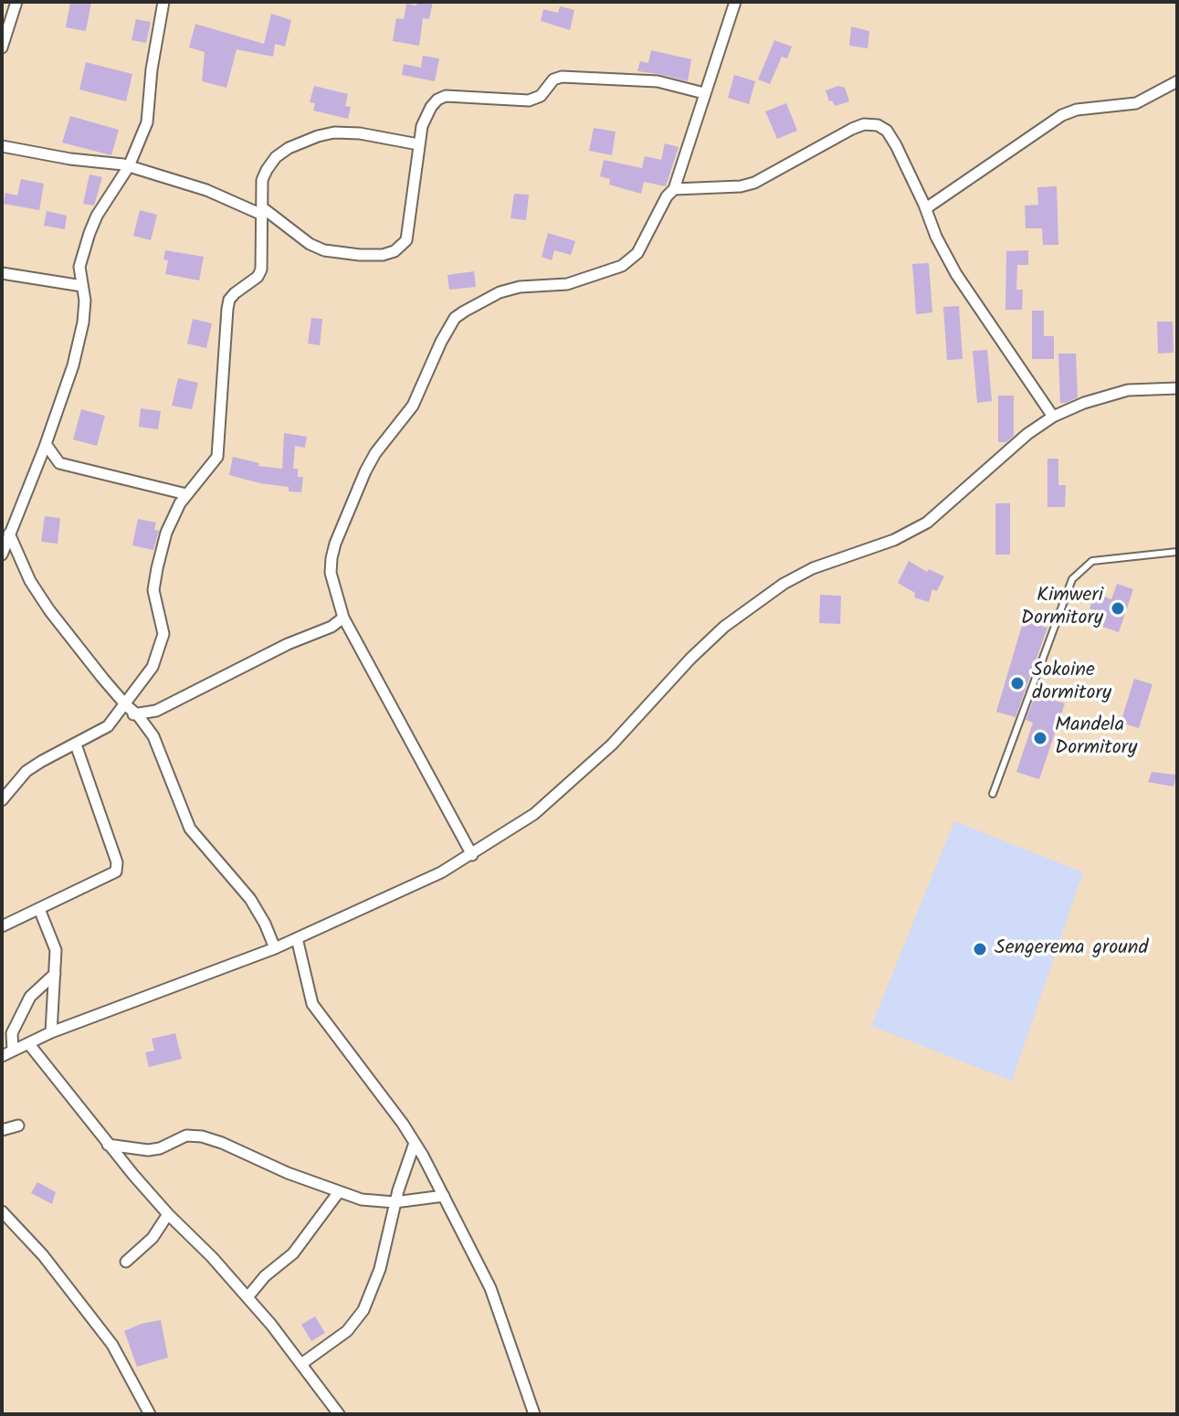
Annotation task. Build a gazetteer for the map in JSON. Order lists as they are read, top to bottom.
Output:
{
  "places": [
    "Kimweri Dormitory",
    "Sokoine dormitory",
    "Mandela Dormitory",
    "Sengerema ground"
  ]
}
